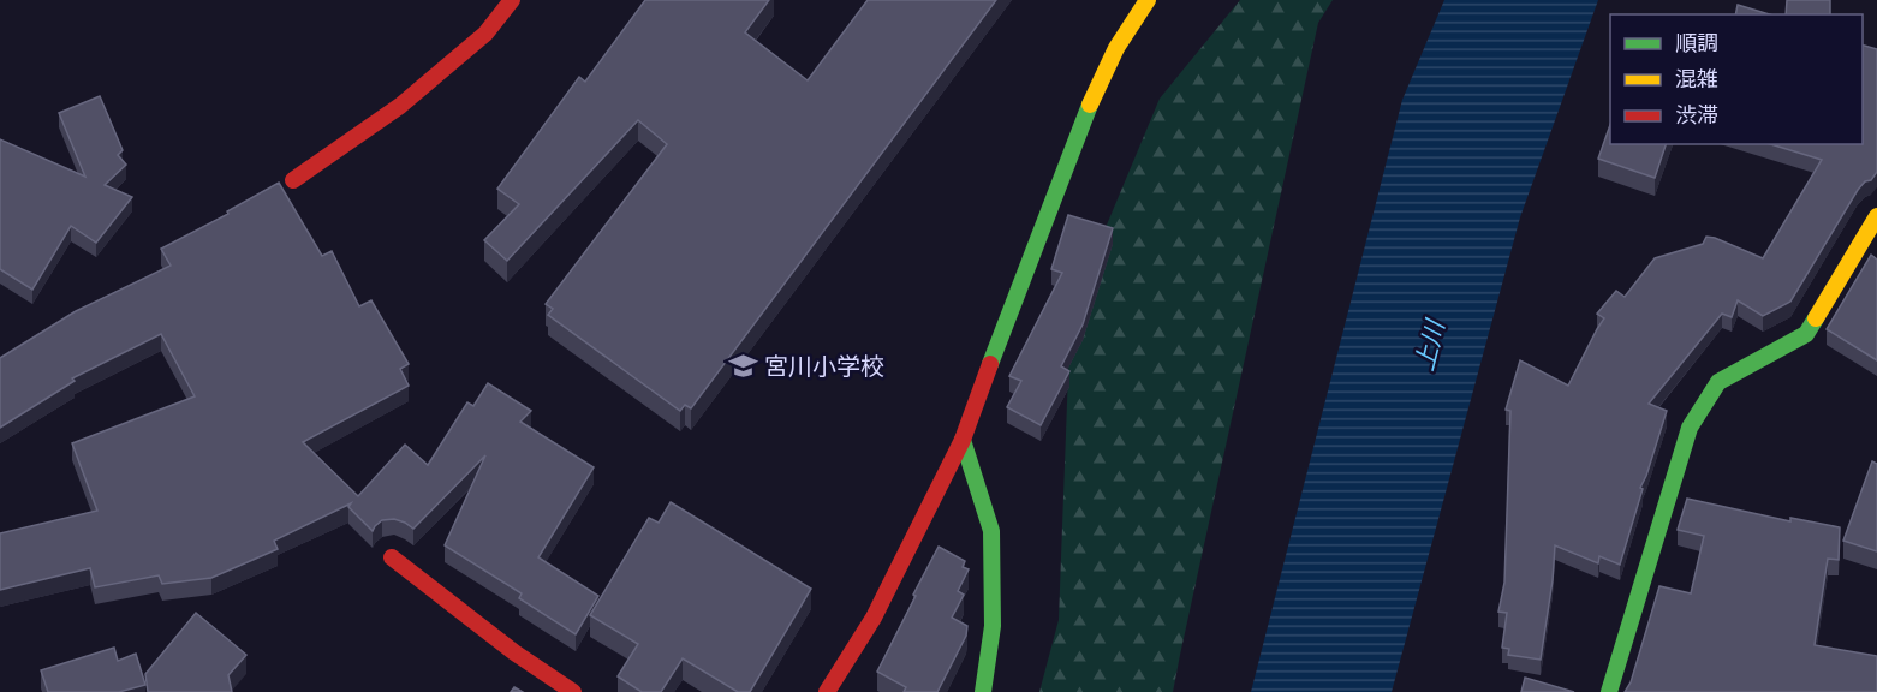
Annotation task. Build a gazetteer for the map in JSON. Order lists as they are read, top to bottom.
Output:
{
  "water": ["上川"],
  "places": {
    "school or university": ["宮川小学校"]
  },
  "legend": ["順調", "混雑", "渋滞"]
}
